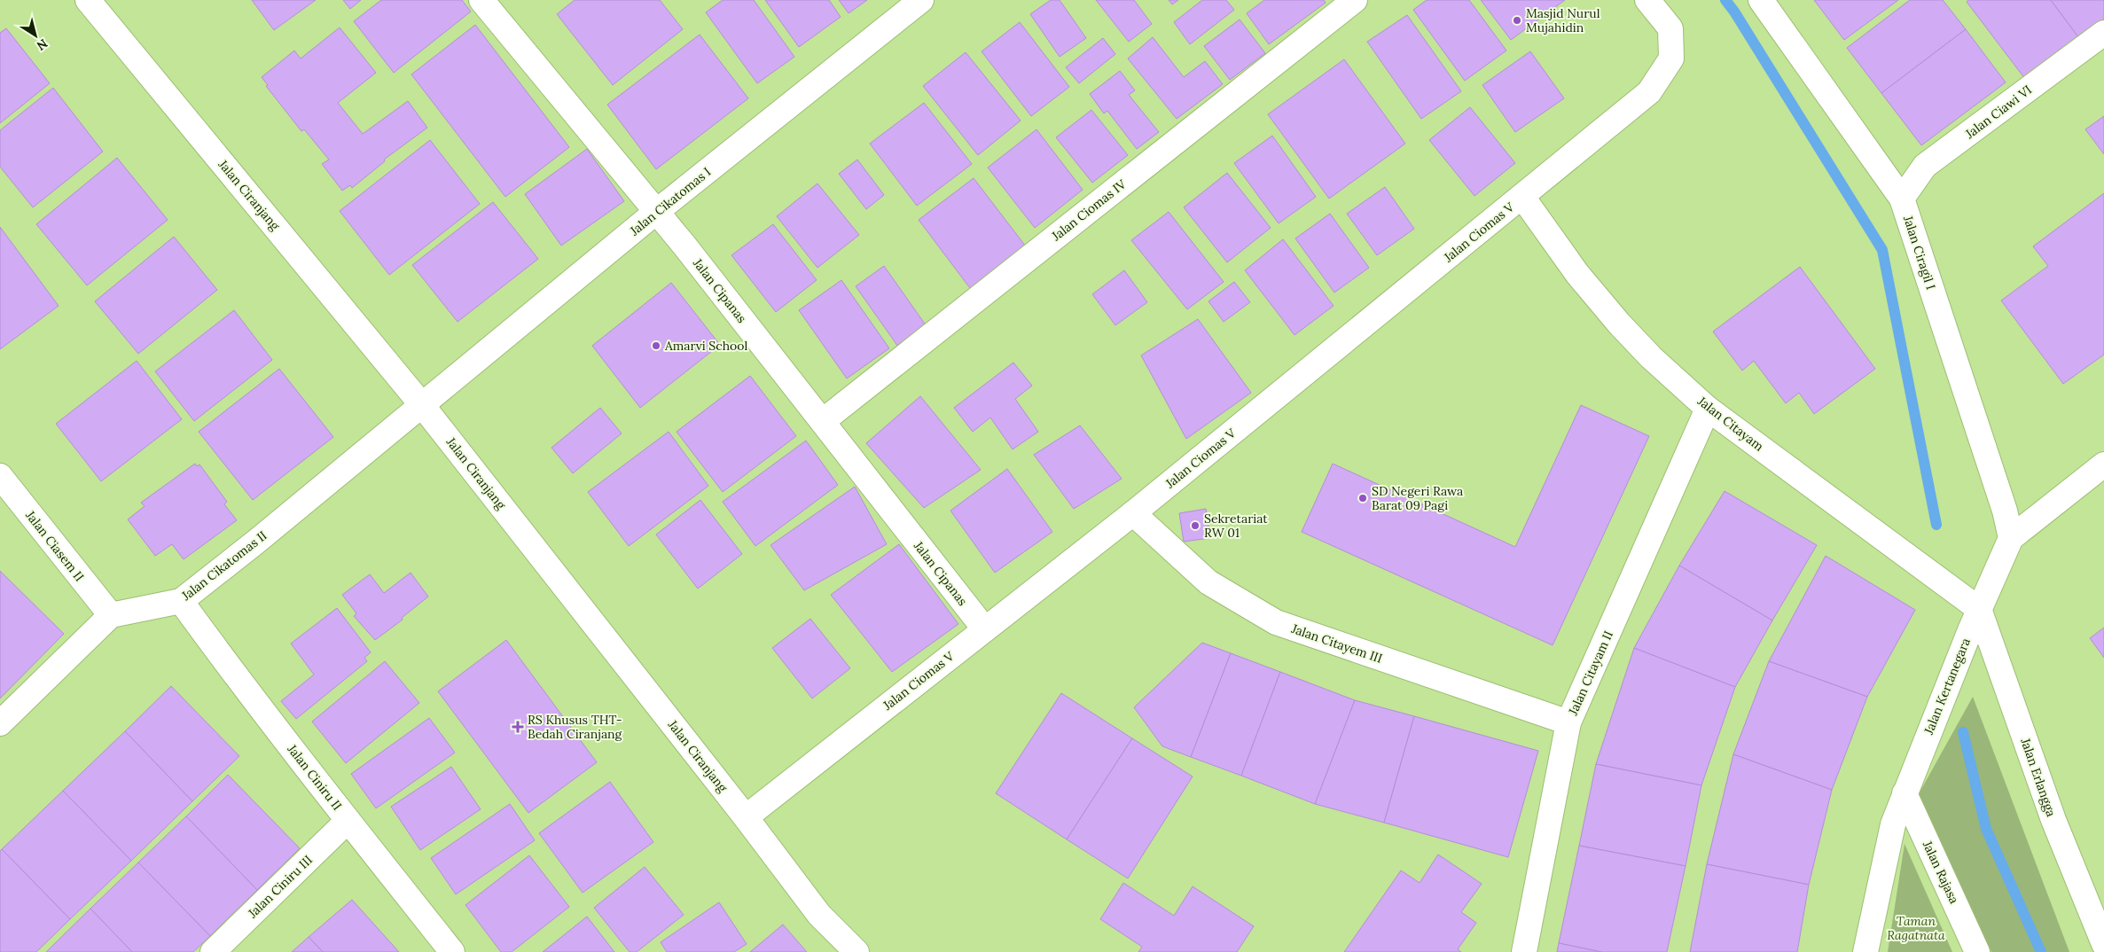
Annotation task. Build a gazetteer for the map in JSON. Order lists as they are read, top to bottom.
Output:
{
  "streets": {
    "street": [
      "Jalan Ciawi VI",
      "Jalan Ciranjang",
      "Jalan Cikatomas I",
      "Jalan Ciomas IV",
      "Jalan Ciomas V",
      "Jalan Ciragil I",
      "Jalan Cipanas",
      "Jalan Citayam",
      "Jalan Ciasem II",
      "Jalan Cikatomas II",
      "Jalan Citayem III",
      "Jalan Citayam II",
      "Jalan Kertanegara",
      "Jalan Ciniru II",
      "Jalan Erlangga",
      "Jalan Rajasa",
      "Jalan Ciniru III"
    ]
  },
  "crossings": [
    ["Jalan Ciawi VI", "Jalan Ciragil I"],
    ["Jalan Ciranjang", "Jalan Cikatomas I"],
    ["Jalan Ciranjang", "Jalan Ciomas V"],
    ["Jalan Ciranjang", "Jalan Cikatomas II"],
    ["Jalan Cikatomas I", "Jalan Cipanas"],
    ["Jalan Cikatomas I", "Jalan Cikatomas II"],
    ["Jalan Ciomas IV", "Jalan Cipanas"],
    ["Jalan Ciomas V", "Jalan Cipanas"],
    ["Jalan Ciomas V", "Jalan Citayam"],
    ["Jalan Ciomas V", "Jalan Citayem III"],
    ["Jalan Ciragil I", "Jalan Kertanegara"],
    ["Jalan Citayam", "Jalan Citayam II"],
    ["Jalan Citayam", "Jalan Kertanegara"],
    ["Jalan Citayam", "Jalan Erlangga"],
    ["Jalan Ciasem II", "Jalan Cikatomas II"],
    ["Jalan Cikatomas II", "Jalan Ciniru II"],
    ["Jalan Citayem III", "Jalan Citayam II"],
    ["Jalan Kertanegara", "Jalan Erlangga"],
    ["Jalan Kertanegara", "Jalan Rajasa"],
    ["Jalan Ciniru II", "Jalan Ciniru III"]
  ],
  "parks": ["Taman Ragatnata"],
  "places": {
    "other": [
      "Masjid Nurul Mujahidin",
      "Amarvi School",
      "SD Negeri Rawa Barat 09 Pagi",
      "Sekretariat RW 01"
    ],
    "health": ["RS Khusus THT- Bedah Ciranjang"]
  },
  "north": "bottom right"
}
